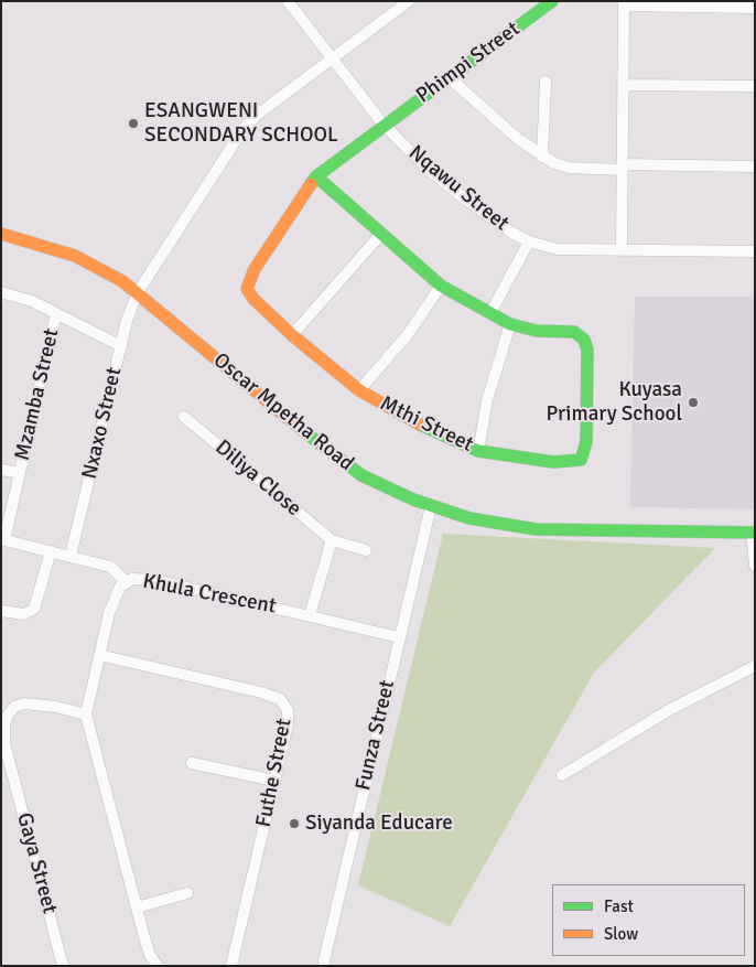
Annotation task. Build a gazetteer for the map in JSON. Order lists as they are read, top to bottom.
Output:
{
  "streets": {
    "street": [
      "Phimpi Street",
      "Nqawu Street",
      "Mzamba Street",
      "Oscar Mpetha Road",
      "Nxaxo Street",
      "Mthi Street",
      "Diliya Close",
      "Khula Crescent",
      "Funza Street",
      "Futhe Street",
      "Gaya Street"
    ]
  },
  "crossings": [
    ["Phimpi Street", "Nqawu Street"],
    ["Phimpi Street", "Mthi Street"],
    ["Nqawu Street", "Nxaxo Street"],
    ["Nqawu Street", "Mthi Street"],
    ["Oscar Mpetha Road", "Nxaxo Street"],
    ["Oscar Mpetha Road", "Funza Street"],
    ["Khula Crescent", "Funza Street"],
    ["Khula Crescent", "Futhe Street"],
    ["Khula Crescent", "Gaya Street"]
  ],
  "places": ["ESANGWENI SECONDARY SCHOOL", "Kuyasa Primary School", "Siyanda Educare"],
  "legend": ["Fast", "Slow"]
}
